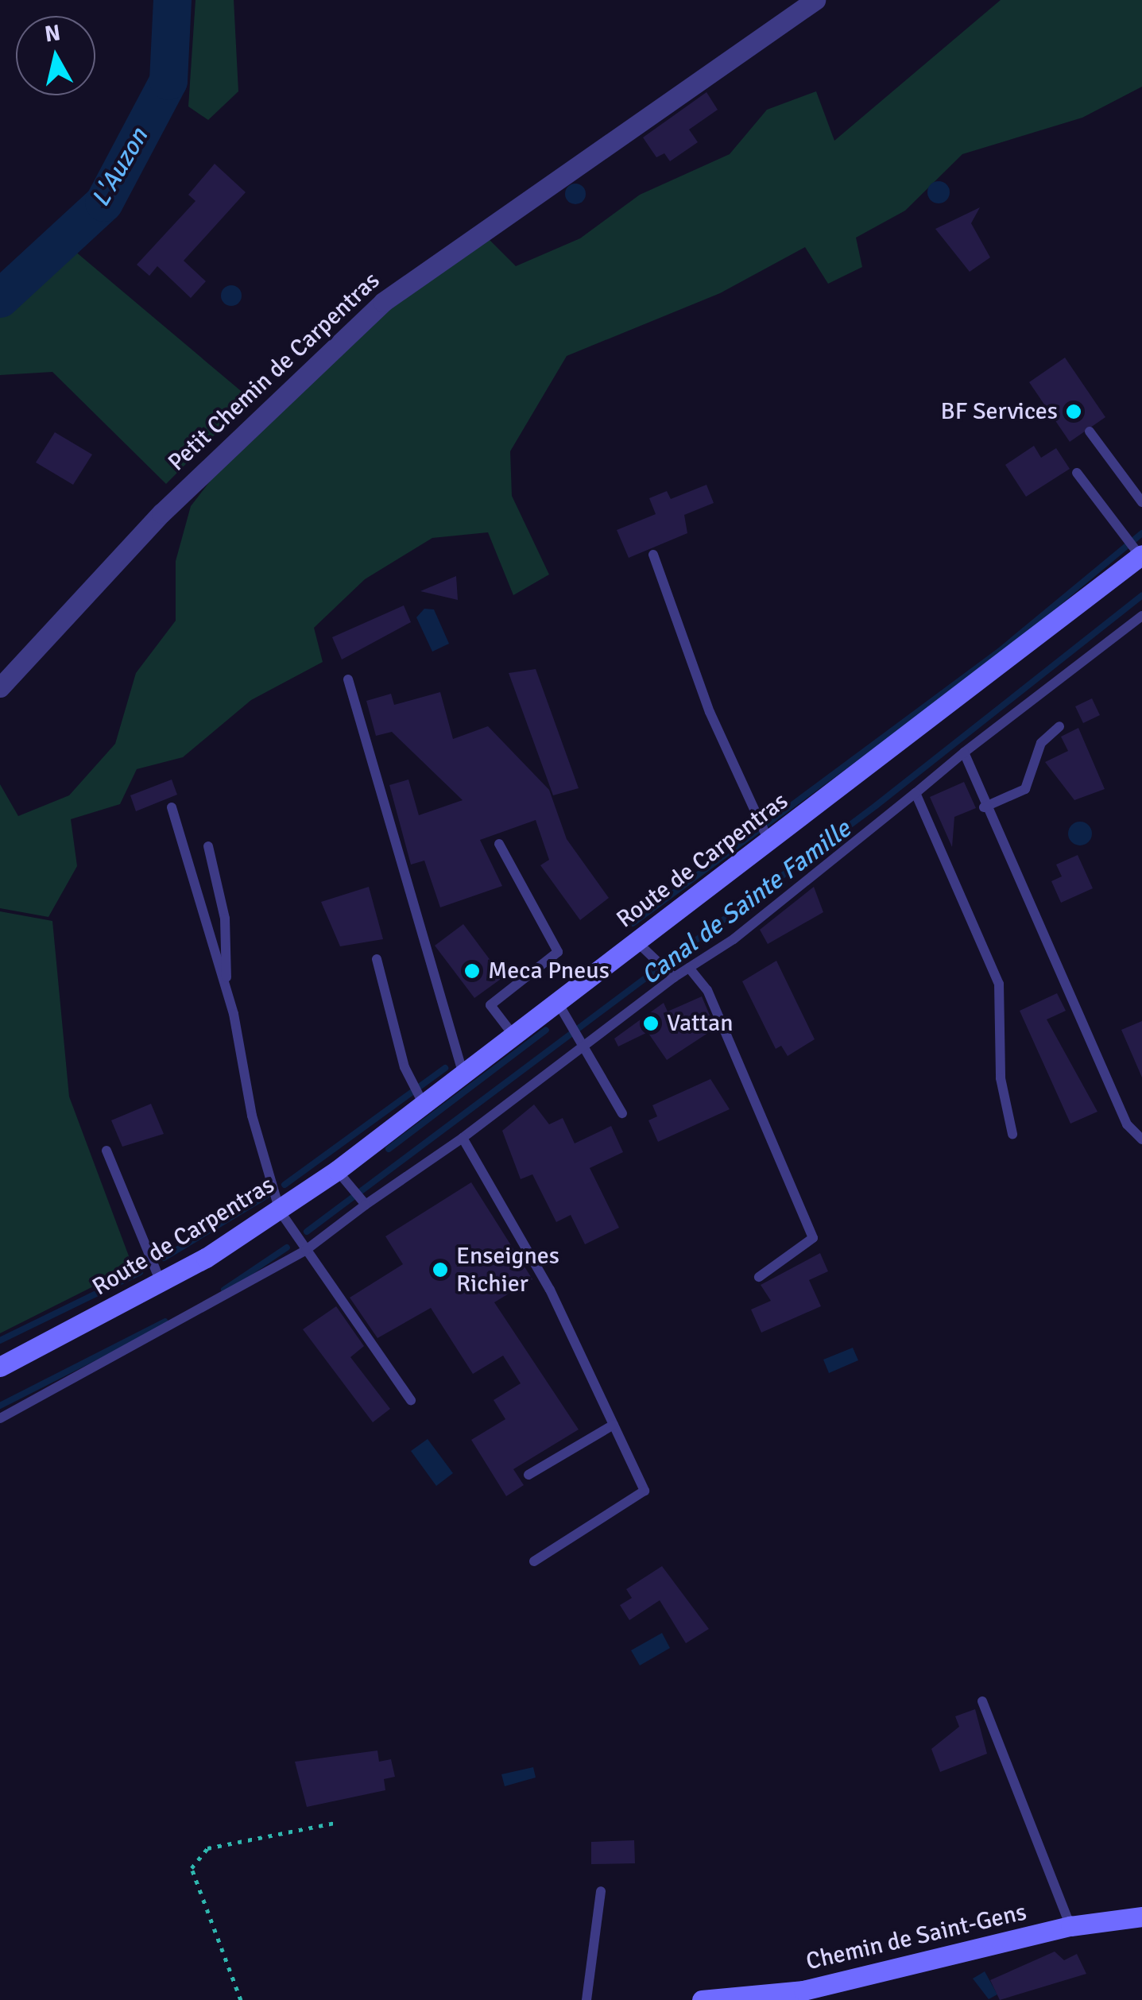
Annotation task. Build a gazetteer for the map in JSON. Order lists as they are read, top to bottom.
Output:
{
  "streets": {
    "main road": ["Route de Carpentras", "Chemin de Saint-Gens"],
    "street": ["Petit Chemin de Carpentras"]
  },
  "water": ["L'Auzon", "Canal de Sainte Famille"],
  "places": [
    "BF Services",
    "Meca Pneus",
    "Vattan",
    "Enseignes Richier"
  ],
  "north": "top"
}
